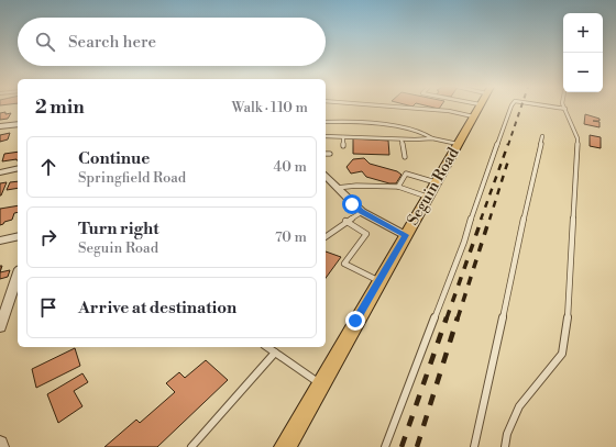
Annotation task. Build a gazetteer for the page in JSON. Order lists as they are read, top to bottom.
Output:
{
  "streets": {
    "main road": ["Seguin Road"]
  },
  "page": {
    "map_buttons": ["+", "−"],
    "search": "Search here",
    "heading": ["2 min", "Walk · 110 m"],
    "list": [
      ["Continue", "Springfield Road", "40 m"],
      ["Turn right", "Seguin Road", "70 m"],
      "Arrive at destination"
    ]
  }
}
